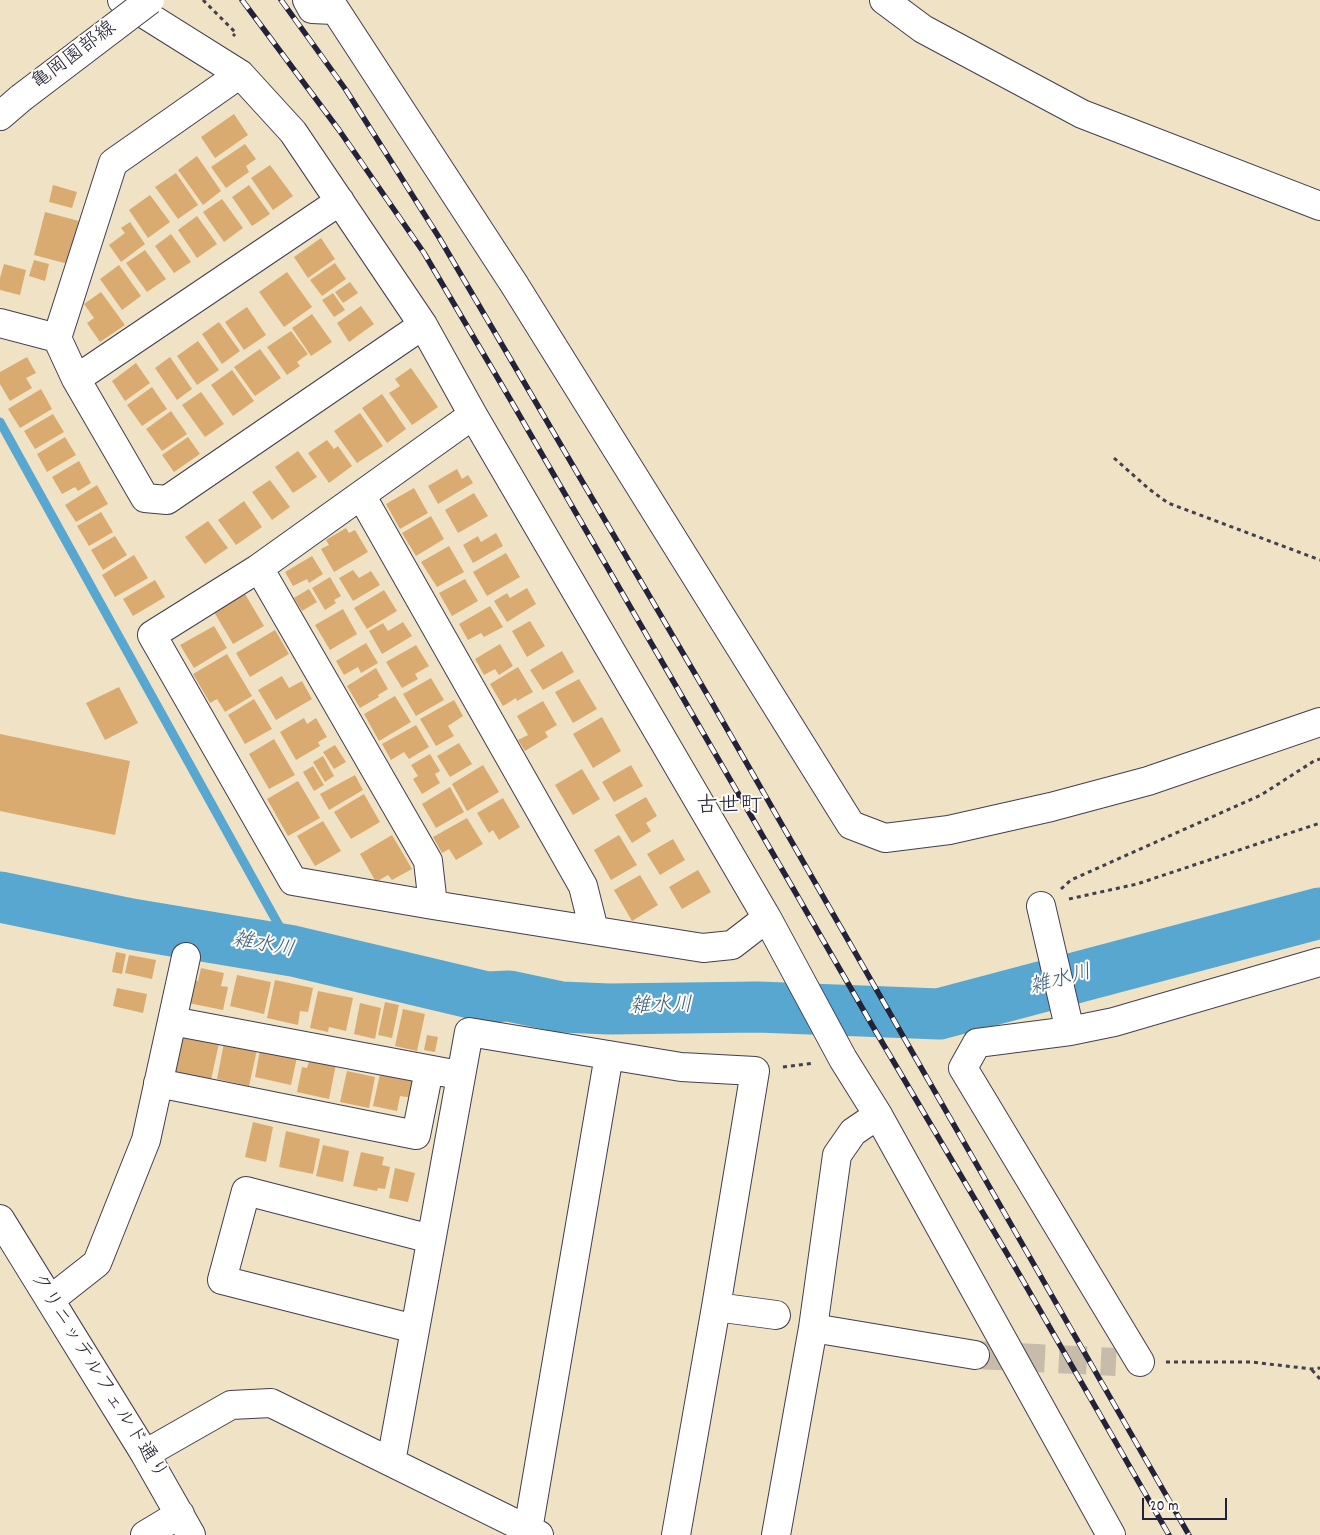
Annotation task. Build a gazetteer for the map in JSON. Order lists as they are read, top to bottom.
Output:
{
  "streets": {
    "street": ["亀岡園部線", "クリニッテルフェルド通り"]
  },
  "districts": ["古世町"],
  "water": ["雑水川"],
  "scale_bar": "20 m"
}
